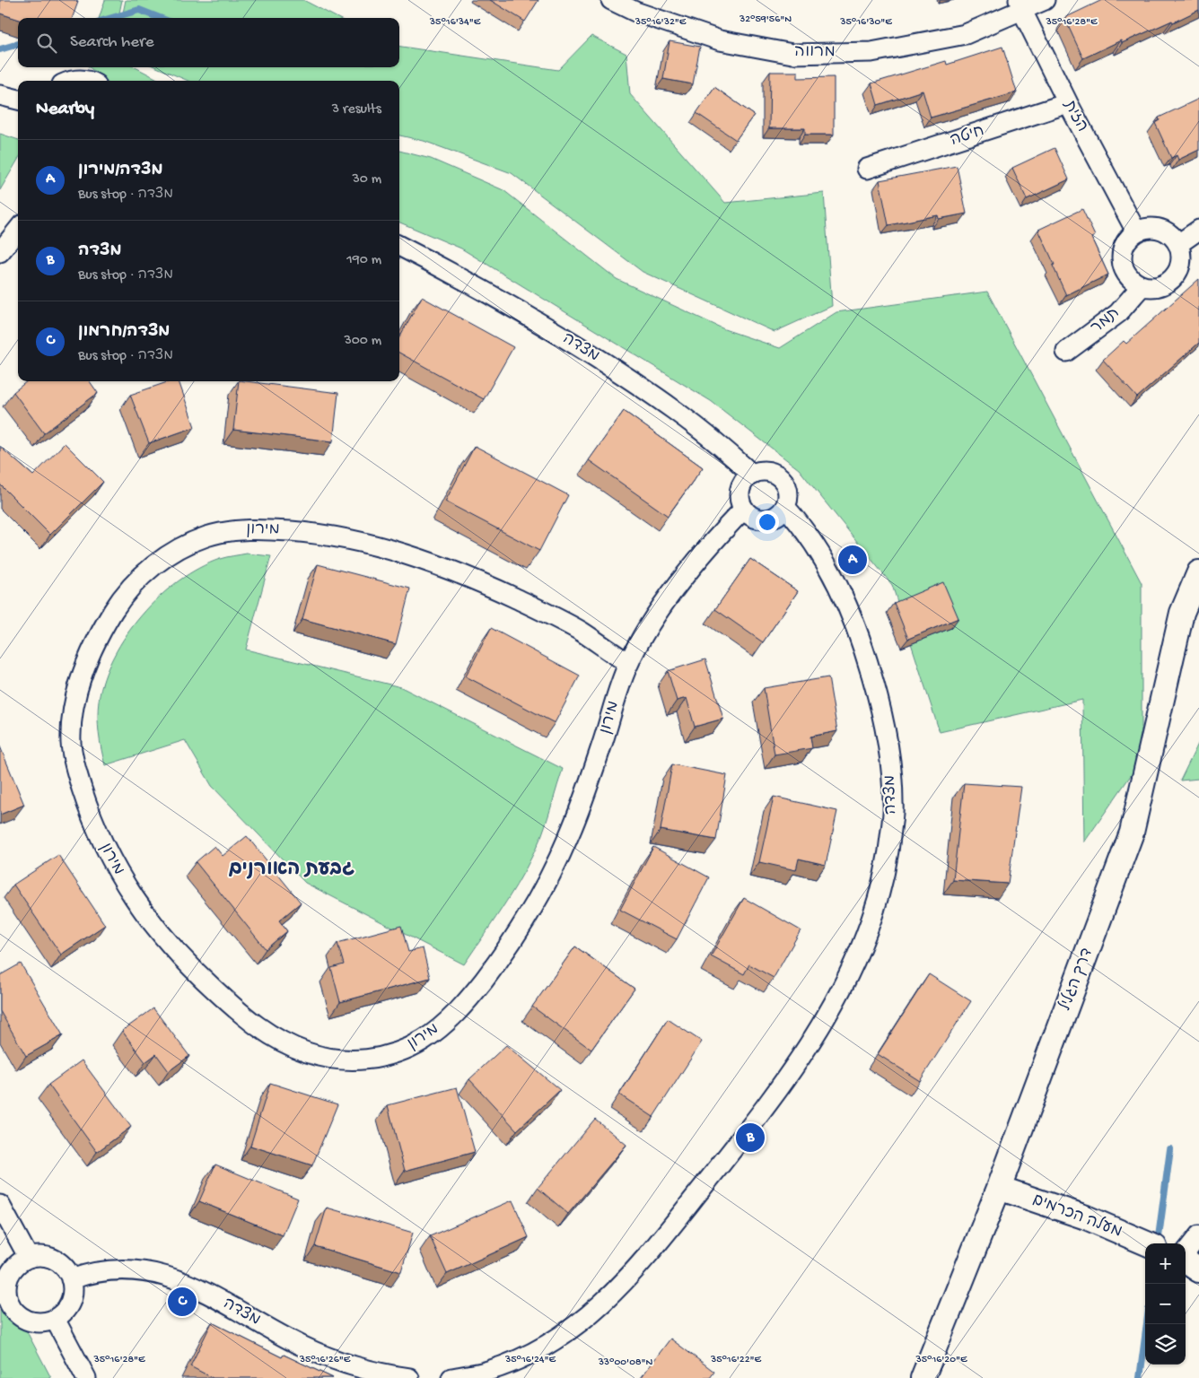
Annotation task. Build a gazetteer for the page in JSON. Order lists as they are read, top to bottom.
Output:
{
  "streets": {
    "street": [
      "מרווה",
      "הזית",
      "חיטה",
      "תמר",
      "מצדה",
      "מירון",
      "דרך הגליל",
      "מעלה הכרמים"
    ]
  },
  "crossings": [
    ["מרווה", "הזית"],
    ["הזית", "חיטה"],
    ["הזית", "תמר"],
    ["מצדה", "מירון"],
    ["דרך הגליל", "מעלה הכרמים"]
  ],
  "districts": ["גבעת האורנים"],
  "page": {
    "search": "Search here",
    "heading": ["Nearby", "3 results"],
    "list": [
      {
        "mark": "A",
        "name": "מצדה/מירון",
        "note": "Bus stop · מצדה",
        "value": "30 m"
      },
      {
        "mark": "B",
        "name": "מצדה",
        "note": "Bus stop · מצדה",
        "value": "190 m"
      },
      {
        "mark": "C",
        "name": "מצדה/חרמון",
        "note": "Bus stop · מצדה",
        "value": "300 m"
      }
    ],
    "pins": ["A", "B", "C"],
    "map_buttons": ["+", "−"]
  },
  "coordinates": [
    "32°59'56\"N",
    "35°16'34\"E",
    "35°16'32\"E",
    "35°16'30\"E",
    "35°16'28\"E",
    "35°16'26\"E",
    "35°16'24\"E",
    "35°16'22\"E",
    "35°16'20\"E",
    "33°00'08\"N"
  ]
}
